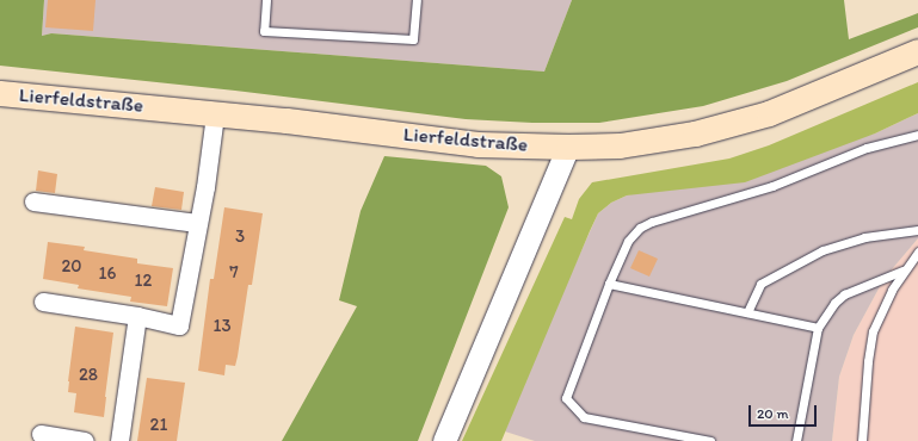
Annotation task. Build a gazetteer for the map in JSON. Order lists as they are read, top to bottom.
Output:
{
  "streets": {
    "main road": ["Lierfeldstraße"]
  },
  "house_numbers": [
    "3",
    "20",
    "7",
    "16",
    "12",
    "13",
    "28",
    "21"
  ],
  "scale_bar": "20 m"
}
